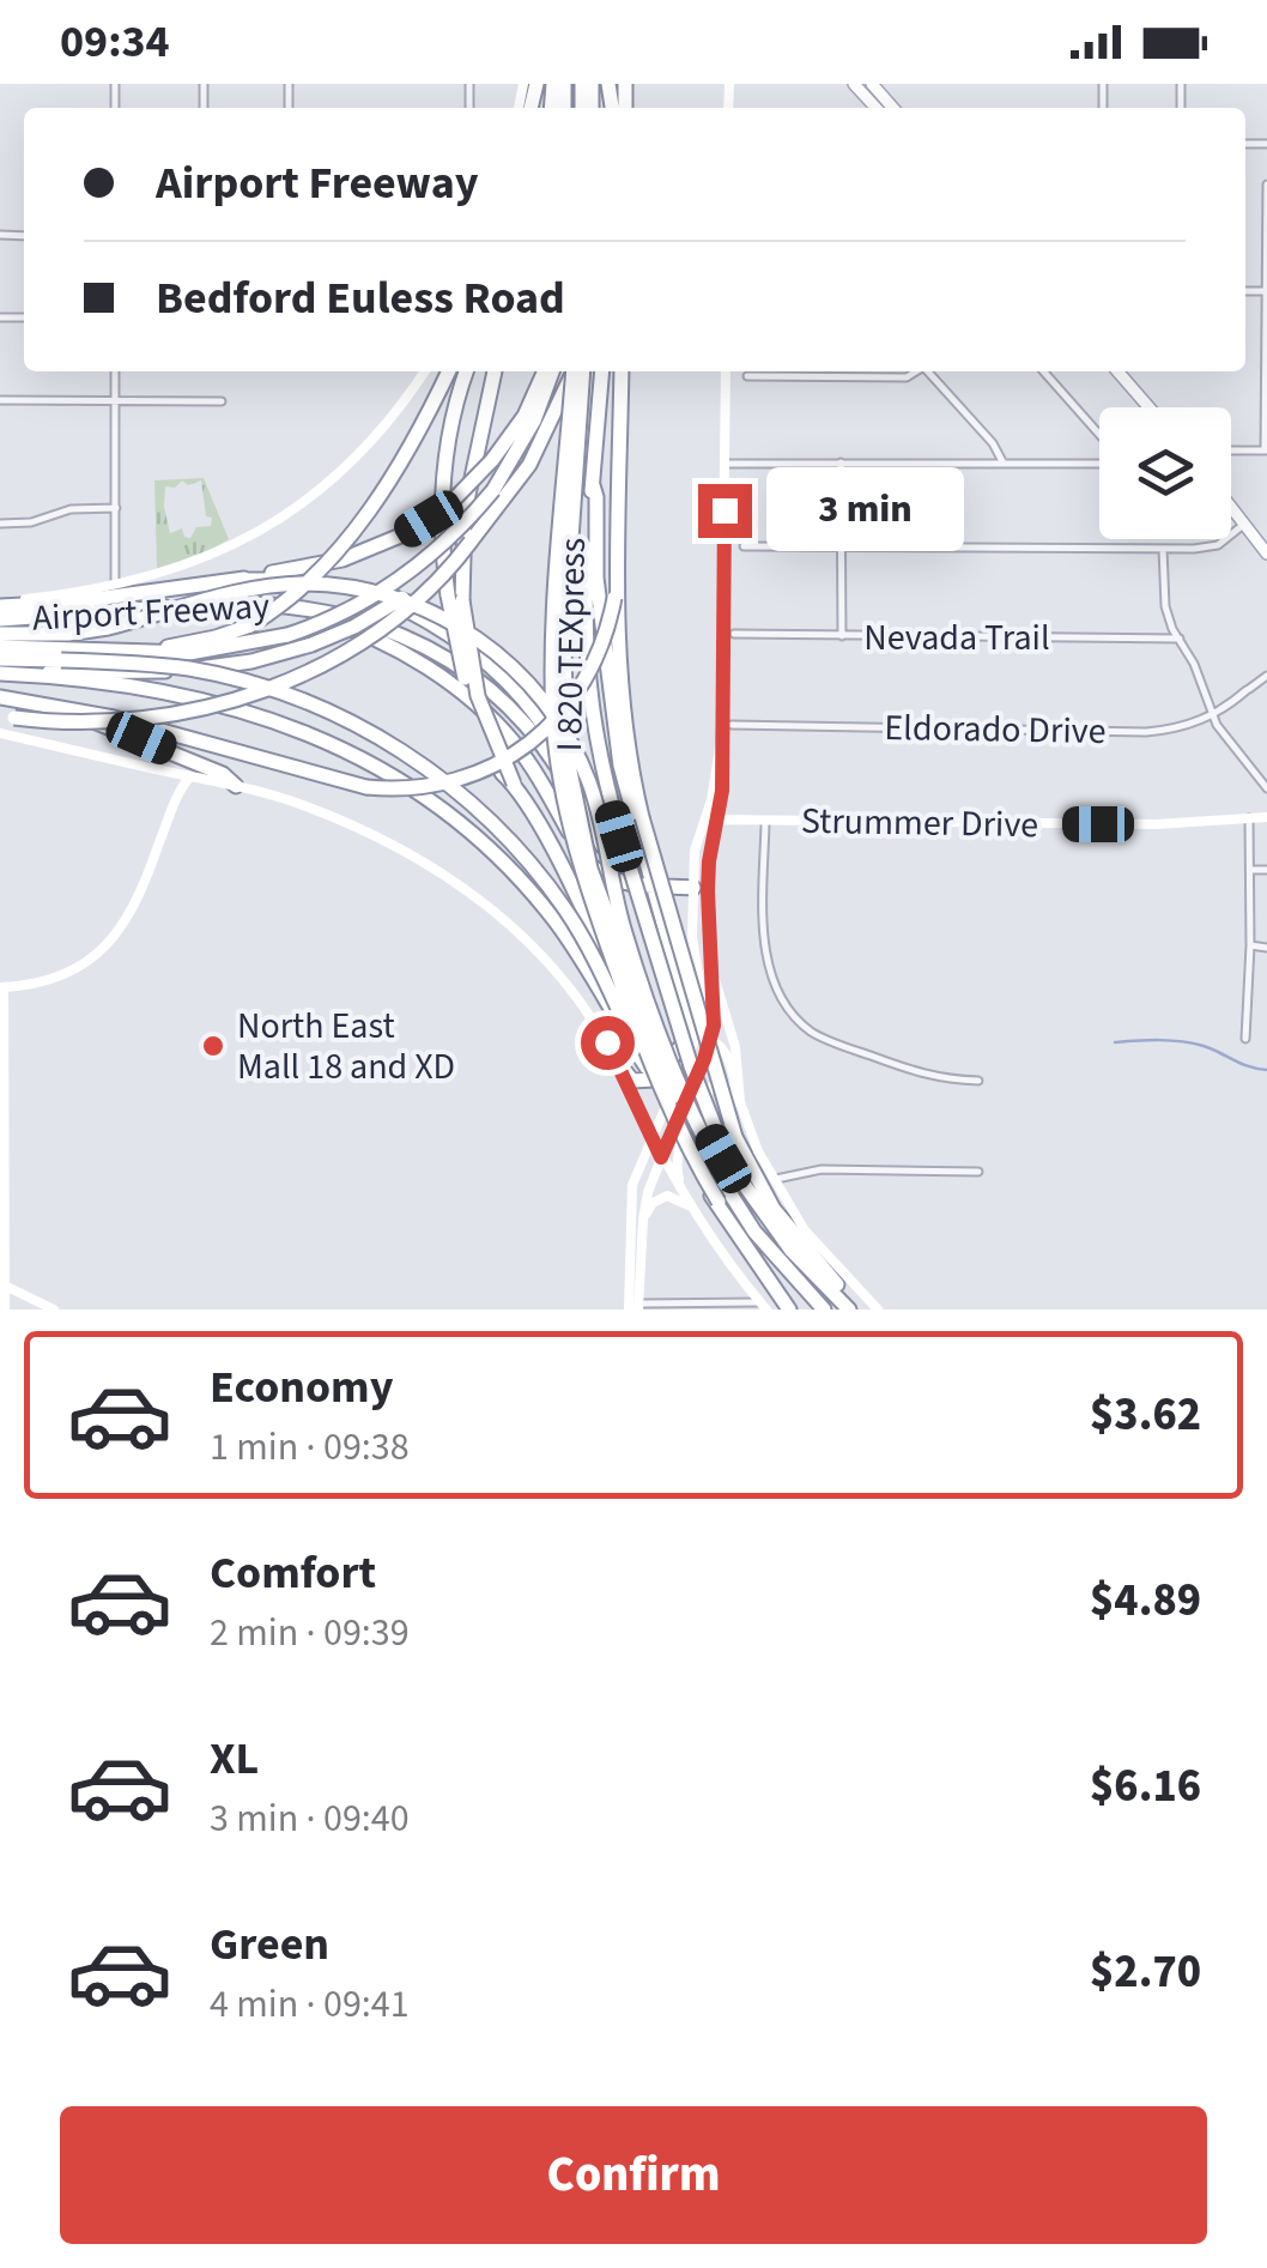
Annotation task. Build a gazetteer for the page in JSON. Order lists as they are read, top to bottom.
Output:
{
  "streets": {
    "highway": ["Airport Freeway", "I 820 TEXpress"],
    "main road": ["Strummer Drive"],
    "street": ["Nevada Trail", "Eldorado Drive"]
  },
  "crossings": [
    ["Airport Freeway", "I 820 TEXpress"]
  ],
  "places": ["North East Mall 18 and XD"],
  "page": {
    "status": "09:34",
    "banner": ["Airport Freeway", "Bedford Euless Road"],
    "bubble": "3 min",
    "list": [
      {
        "name": "Economy",
        "note": "1 min · 09:38",
        "value": "$3.62"
      },
      {
        "name": "Comfort",
        "note": "2 min · 09:39",
        "value": "$4.89"
      },
      {
        "name": "XL",
        "note": "3 min · 09:40",
        "value": "$6.16"
      },
      {
        "name": "Green",
        "note": "4 min · 09:41",
        "value": "$2.70"
      }
    ],
    "buttons": "Confirm"
  }
}
